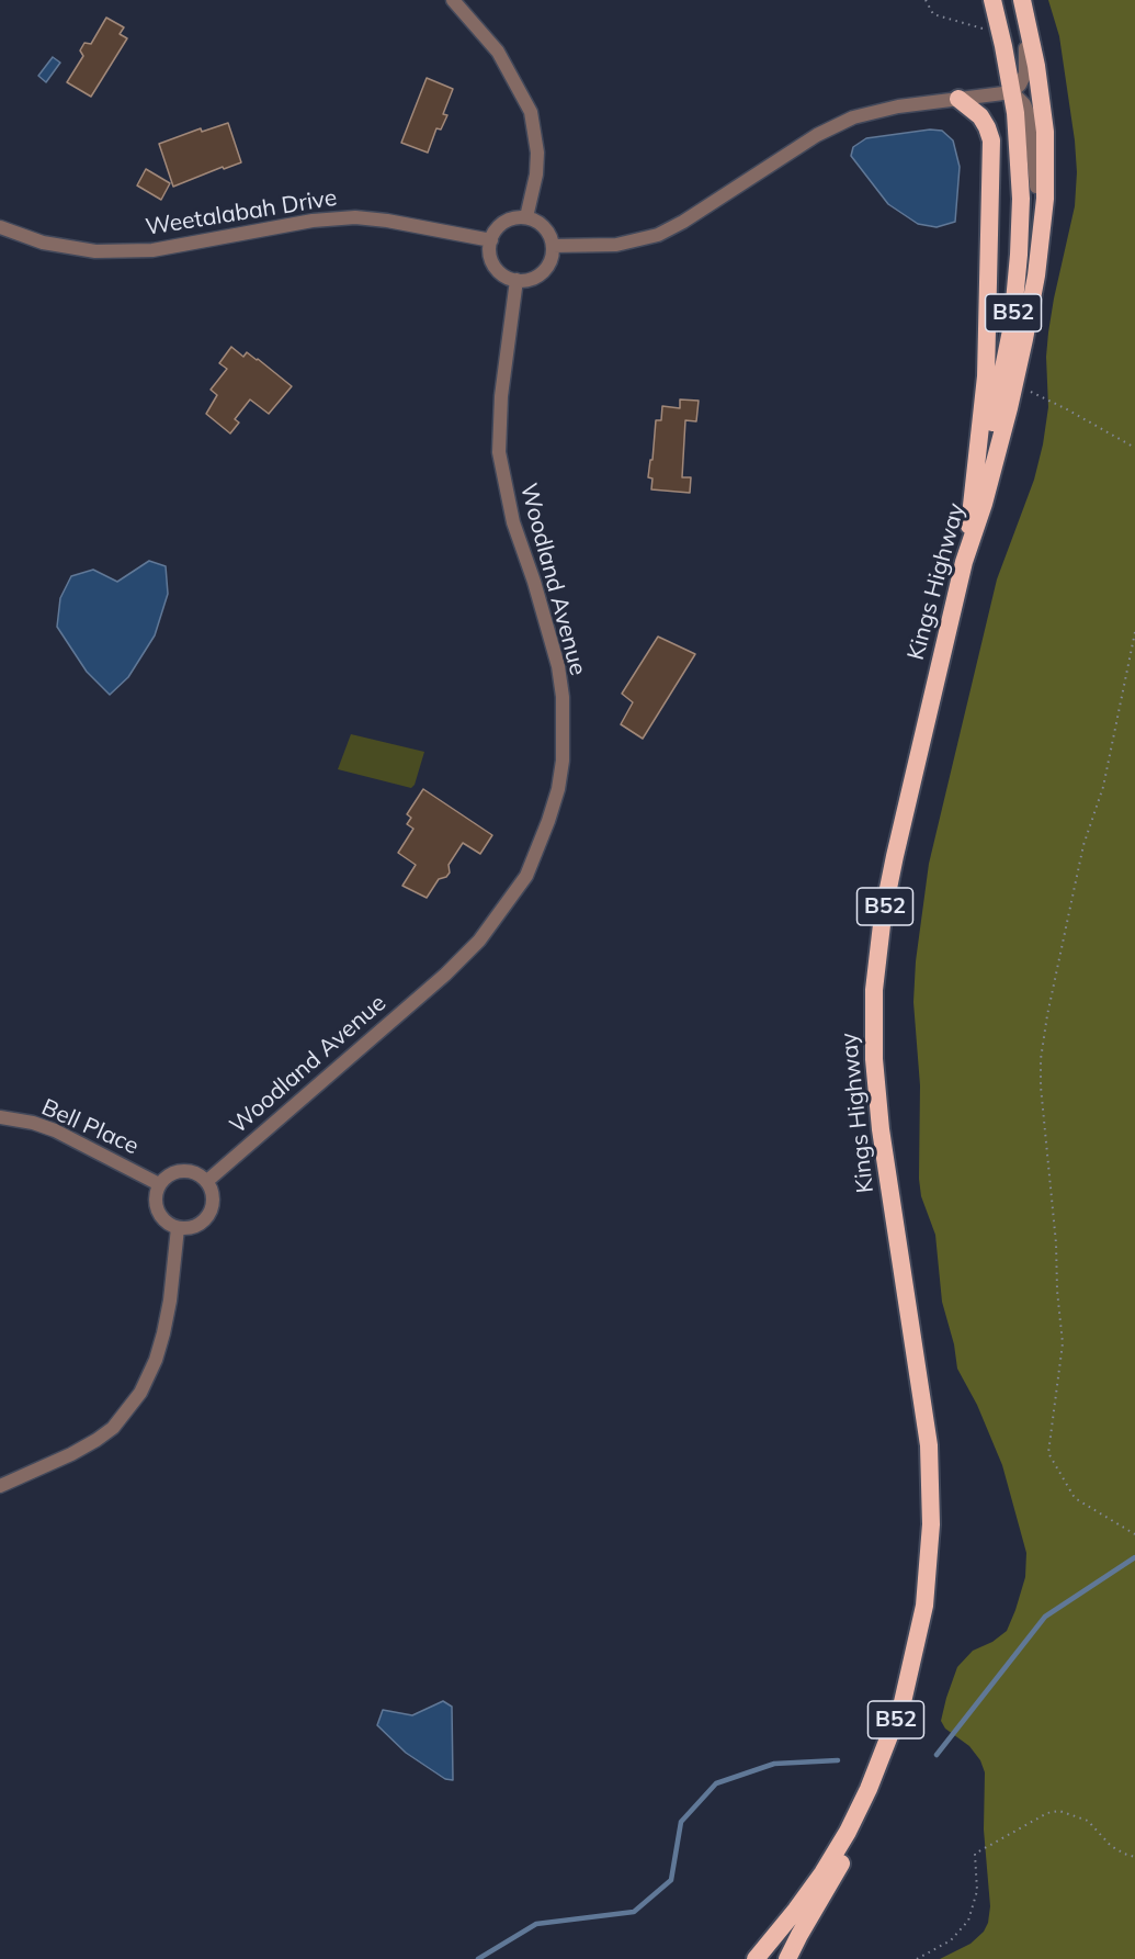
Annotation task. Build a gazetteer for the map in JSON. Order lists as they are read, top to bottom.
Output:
{
  "streets": {
    "highway": ["B52", "Kings Highway"],
    "street": ["Weetalabah Drive", "Woodland Avenue", "Bell Place"]
  },
  "crossings": [
    ["Weetalabah Drive", "Woodland Avenue"],
    ["Woodland Avenue", "Bell Place"]
  ]
}
